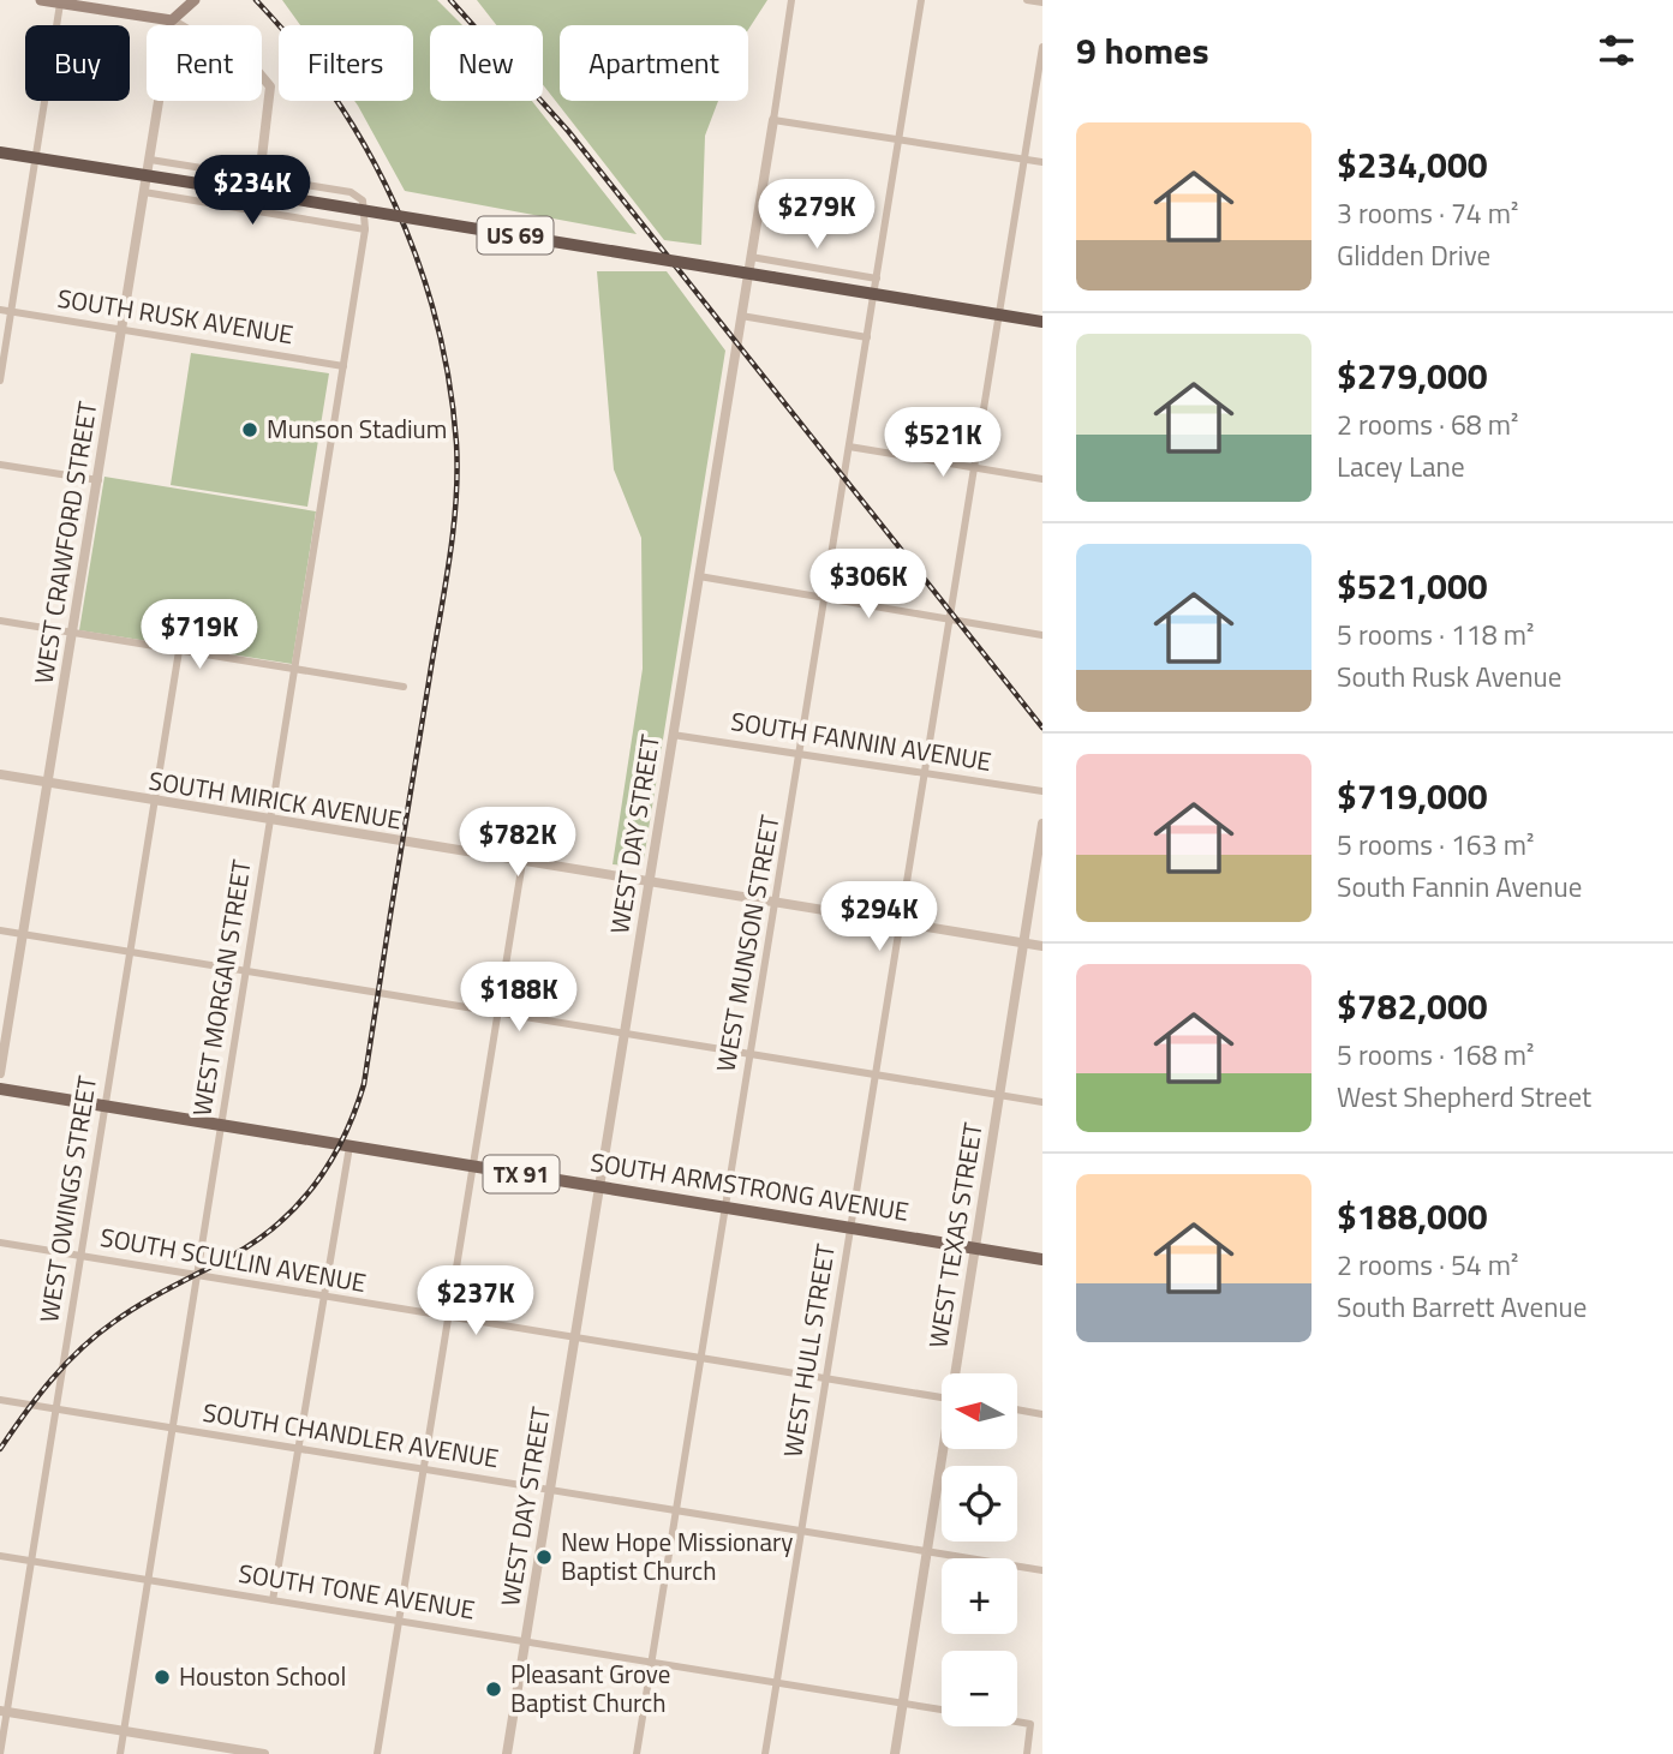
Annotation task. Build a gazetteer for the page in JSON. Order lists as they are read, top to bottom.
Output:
{
  "streets": {
    "highway": ["US 69"],
    "main road": ["TX 91", "SOUTH ARMSTRONG AVENUE"],
    "street": [
      "SOUTH RUSK AVENUE",
      "WEST CRAWFORD STREET",
      "SOUTH FANNIN AVENUE",
      "SOUTH MIRICK AVENUE",
      "WEST DAY STREET",
      "WEST MUNSON STREET",
      "WEST MORGAN STREET",
      "WEST OWINGS STREET",
      "WEST TEXAS STREET",
      "SOUTH SCULLIN AVENUE",
      "WEST HULL STREET",
      "SOUTH CHANDLER AVENUE",
      "SOUTH TONE AVENUE"
    ]
  },
  "crossings": [
    ["US 69", "WEST CRAWFORD STREET"],
    ["US 69", "WEST MUNSON STREET"],
    ["US 69", "WEST HULL STREET"],
    ["SOUTH RUSK AVENUE", "WEST CRAWFORD STREET"],
    ["SOUTH RUSK AVENUE", "WEST MORGAN STREET"],
    ["WEST CRAWFORD STREET", "SOUTH MIRICK AVENUE"],
    ["SOUTH FANNIN AVENUE", "WEST DAY STREET"],
    ["SOUTH FANNIN AVENUE", "WEST MUNSON STREET"],
    ["SOUTH FANNIN AVENUE", "WEST HULL STREET"],
    ["SOUTH MIRICK AVENUE", "WEST DAY STREET"],
    ["SOUTH MIRICK AVENUE", "WEST MUNSON STREET"],
    ["SOUTH MIRICK AVENUE", "WEST MORGAN STREET"],
    ["SOUTH MIRICK AVENUE", "WEST OWINGS STREET"],
    ["SOUTH MIRICK AVENUE", "WEST TEXAS STREET"],
    ["SOUTH MIRICK AVENUE", "WEST HULL STREET"],
    ["WEST DAY STREET", "SOUTH ARMSTRONG AVENUE"],
    ["WEST DAY STREET", "SOUTH SCULLIN AVENUE"],
    ["WEST DAY STREET", "SOUTH CHANDLER AVENUE"],
    ["WEST DAY STREET", "SOUTH TONE AVENUE"],
    ["WEST MUNSON STREET", "SOUTH ARMSTRONG AVENUE"],
    ["WEST MUNSON STREET", "SOUTH SCULLIN AVENUE"],
    ["WEST MUNSON STREET", "SOUTH CHANDLER AVENUE"],
    ["WEST MUNSON STREET", "SOUTH TONE AVENUE"],
    ["WEST MORGAN STREET", "SOUTH ARMSTRONG AVENUE"],
    ["WEST MORGAN STREET", "SOUTH SCULLIN AVENUE"],
    ["WEST MORGAN STREET", "SOUTH CHANDLER AVENUE"],
    ["WEST MORGAN STREET", "SOUTH TONE AVENUE"],
    ["SOUTH ARMSTRONG AVENUE", "WEST OWINGS STREET"],
    ["SOUTH ARMSTRONG AVENUE", "WEST TEXAS STREET"],
    ["SOUTH ARMSTRONG AVENUE", "WEST HULL STREET"],
    ["WEST OWINGS STREET", "SOUTH SCULLIN AVENUE"],
    ["WEST OWINGS STREET", "SOUTH CHANDLER AVENUE"],
    ["WEST OWINGS STREET", "SOUTH TONE AVENUE"],
    ["WEST TEXAS STREET", "SOUTH CHANDLER AVENUE"],
    ["WEST TEXAS STREET", "SOUTH TONE AVENUE"],
    ["SOUTH SCULLIN AVENUE", "WEST HULL STREET"],
    ["WEST HULL STREET", "SOUTH CHANDLER AVENUE"],
    ["WEST HULL STREET", "SOUTH TONE AVENUE"]
  ],
  "places": [
    "Munson Stadium",
    "New Hope Missionary Baptist Church",
    "Houston School",
    "Pleasant Grove Baptist Church"
  ],
  "north": "left",
  "page": {
    "heading": "9 homes",
    "chip": [
      "Buy",
      "Rent",
      "Filters",
      "New",
      "Apartment"
    ],
    "list": [
      {
        "name": "$234,000",
        "note": "3 rooms · 74 m² · Glidden Drive"
      },
      {
        "name": "$279,000",
        "note": "2 rooms · 68 m² · Lacey Lane"
      },
      {
        "name": "$521,000",
        "note": "5 rooms · 118 m² · South Rusk Avenue"
      },
      {
        "name": "$719,000",
        "note": "5 rooms · 163 m² · South Fannin Avenue"
      },
      {
        "name": "$782,000",
        "note": "5 rooms · 168 m² · West Shepherd Street"
      },
      {
        "name": "$188,000",
        "note": "2 rooms · 54 m² · South Barrett Avenue"
      }
    ],
    "price": [
      "$234K",
      "$279K",
      "$521K",
      "$306K",
      "$719K",
      "$782K",
      "$294K",
      "$188K",
      "$237K"
    ],
    "map_buttons": ["+", "−"]
  }
}
